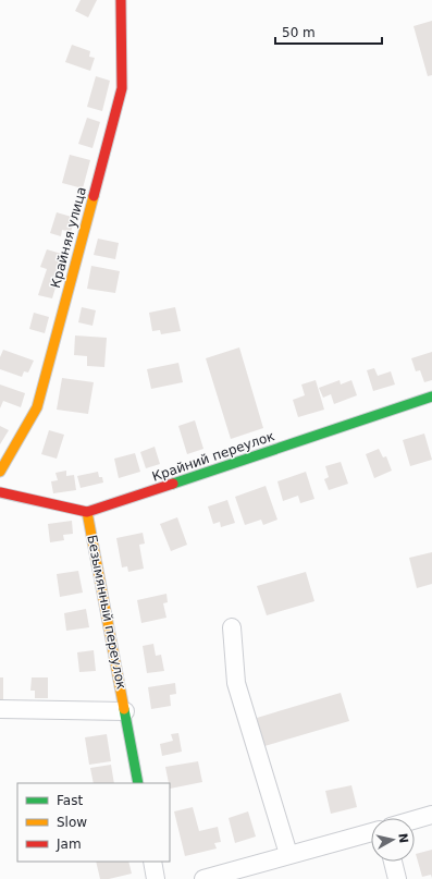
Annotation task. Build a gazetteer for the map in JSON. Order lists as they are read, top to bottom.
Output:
{
  "streets": {
    "street": ["Крайняя улица", "Крайний переулок", "Безымянный переулок"]
  },
  "crossings": [
    ["Крайний переулок", "Безымянный переулок"]
  ],
  "legend": ["Fast", "Slow", "Jam"],
  "scale_bar": "50 m",
  "north": "right"
}
